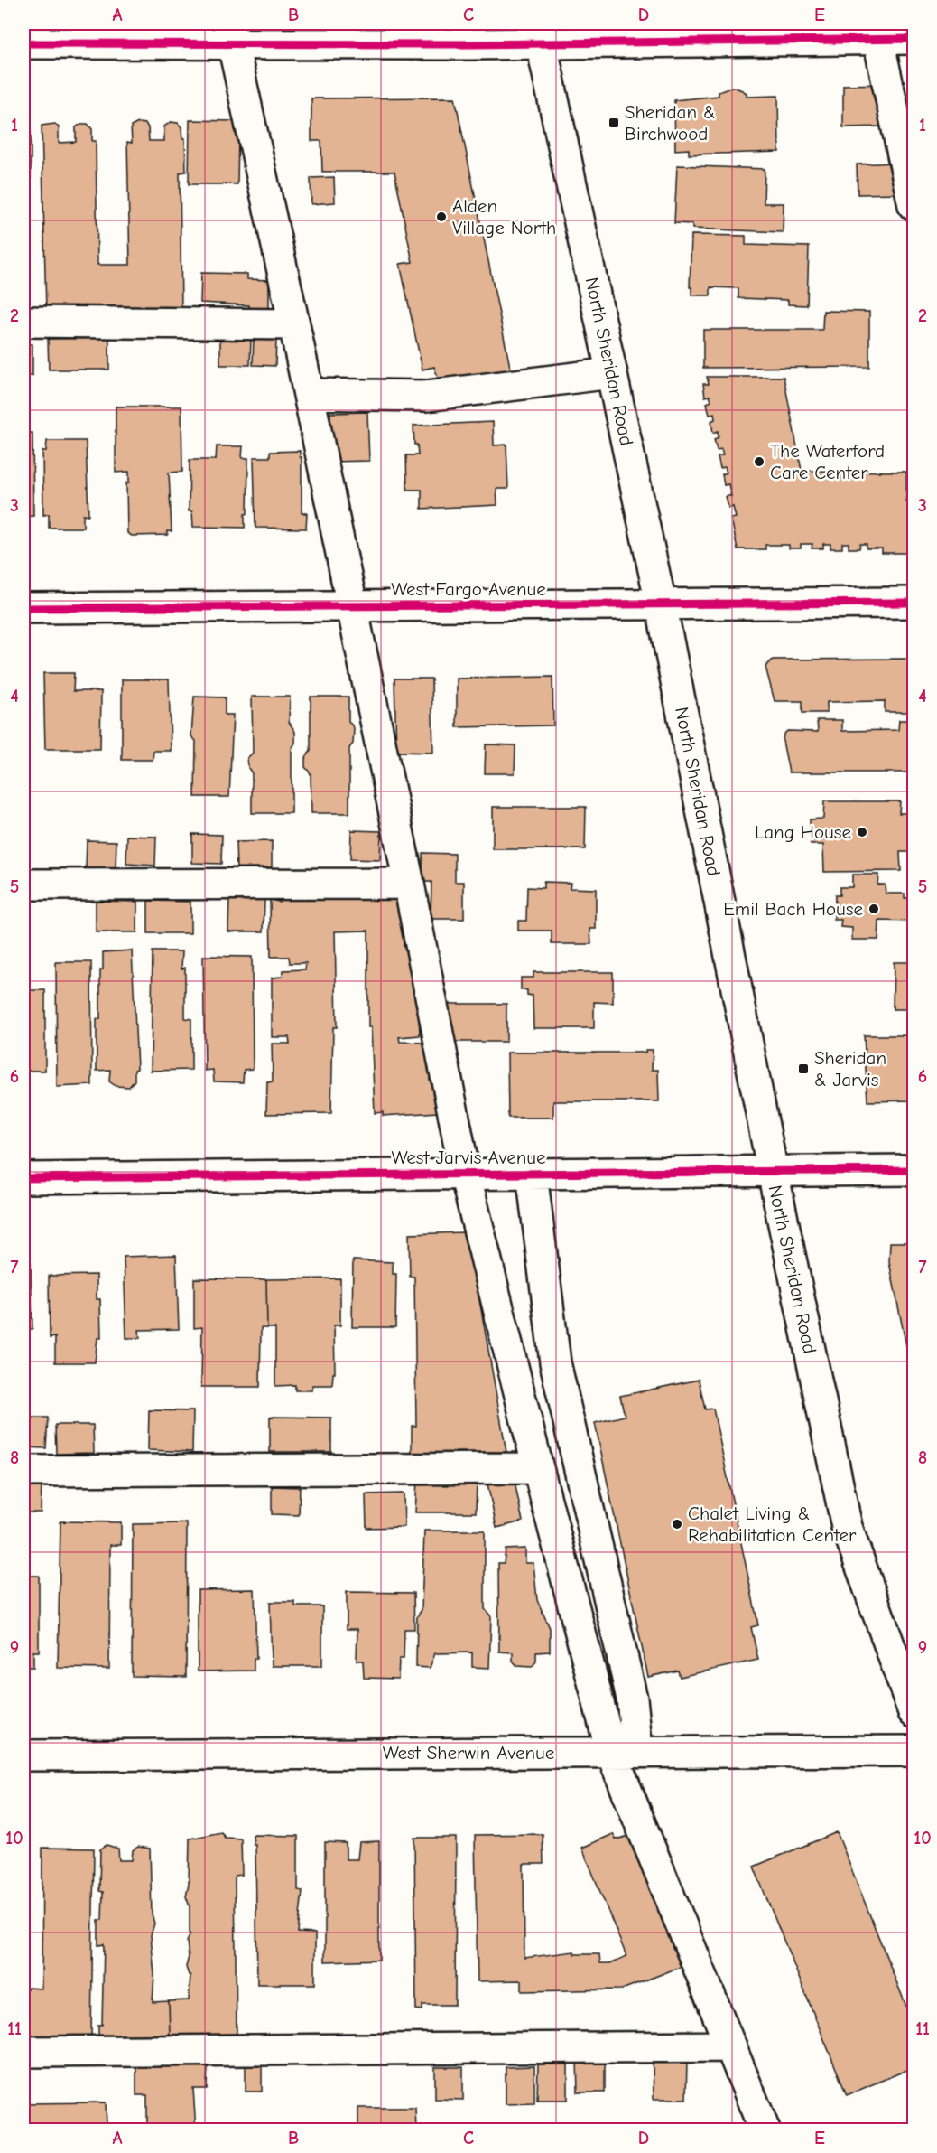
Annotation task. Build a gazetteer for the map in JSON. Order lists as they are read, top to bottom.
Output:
{
  "streets": {
    "street": [
      "North Sheridan Road",
      "West Fargo Avenue",
      "West Jarvis Avenue",
      "West Sherwin Avenue"
    ]
  },
  "crossings": [
    ["North Sheridan Road", "West Fargo Avenue"],
    ["North Sheridan Road", "West Jarvis Avenue"]
  ],
  "places": {
    "transit": ["Sheridan & Birchwood", "Sheridan & Jarvis"],
    "other": [
      "Alden Village North",
      "The Waterford Care Center",
      "Lang House",
      "Emil Bach House",
      "Chalet Living & Rehabilitation Center"
    ]
  },
  "grid": {
    "columns": [
      "A",
      "B",
      "C",
      "D",
      "E"
    ],
    "rows": [
      "1",
      "2",
      "3",
      "4",
      "5",
      "6",
      "7",
      "8",
      "9",
      "10",
      "11"
    ]
  }
}
